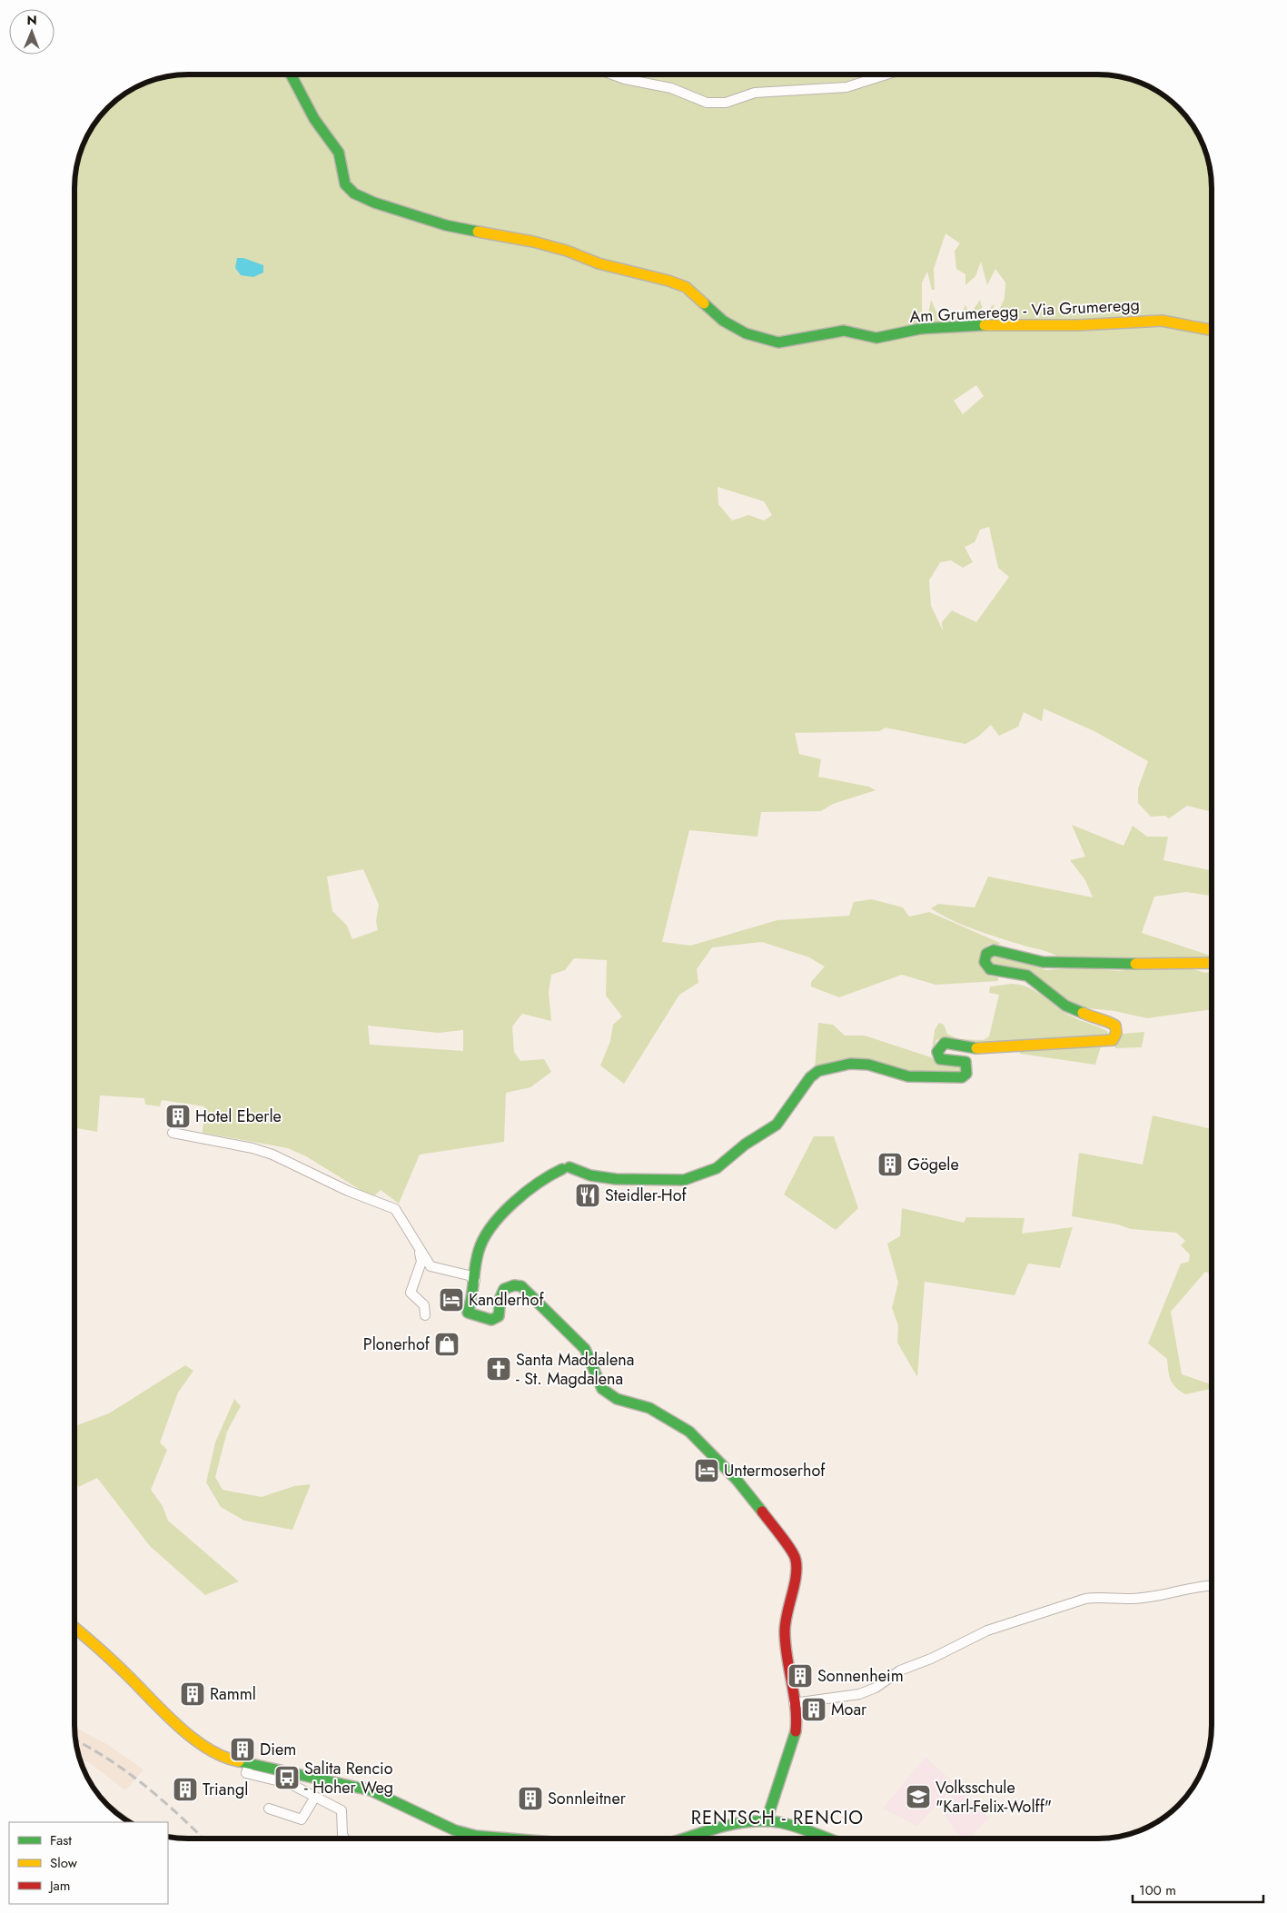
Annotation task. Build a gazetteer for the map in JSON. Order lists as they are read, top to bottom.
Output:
{
  "streets": {
    "street": ["Am Grumeregg - Via Grumeregg"]
  },
  "districts": ["RENTSCH - RENCIO"],
  "places": {
    "building": [
      "Hotel Eberle",
      "Gögele",
      "Sonnenheim",
      "Ramml",
      "Moar",
      "Diem",
      "Triangl",
      "Sonnleitner"
    ],
    "restaurant": ["Steidler-Hof"],
    "hotel": ["Kandlerhof", "Untermoserhof"],
    "shop": ["Plonerhof"],
    "church": ["Santa Maddalena - St. Magdalena"],
    "bus stop": ["Salita Rencio - Hoher Weg"],
    "school or university": ["Volksschule \"Karl-Felix-Wolff\""]
  },
  "legend": ["Fast", "Slow", "Jam"],
  "scale_bar": "100 m",
  "north": "top"
}
